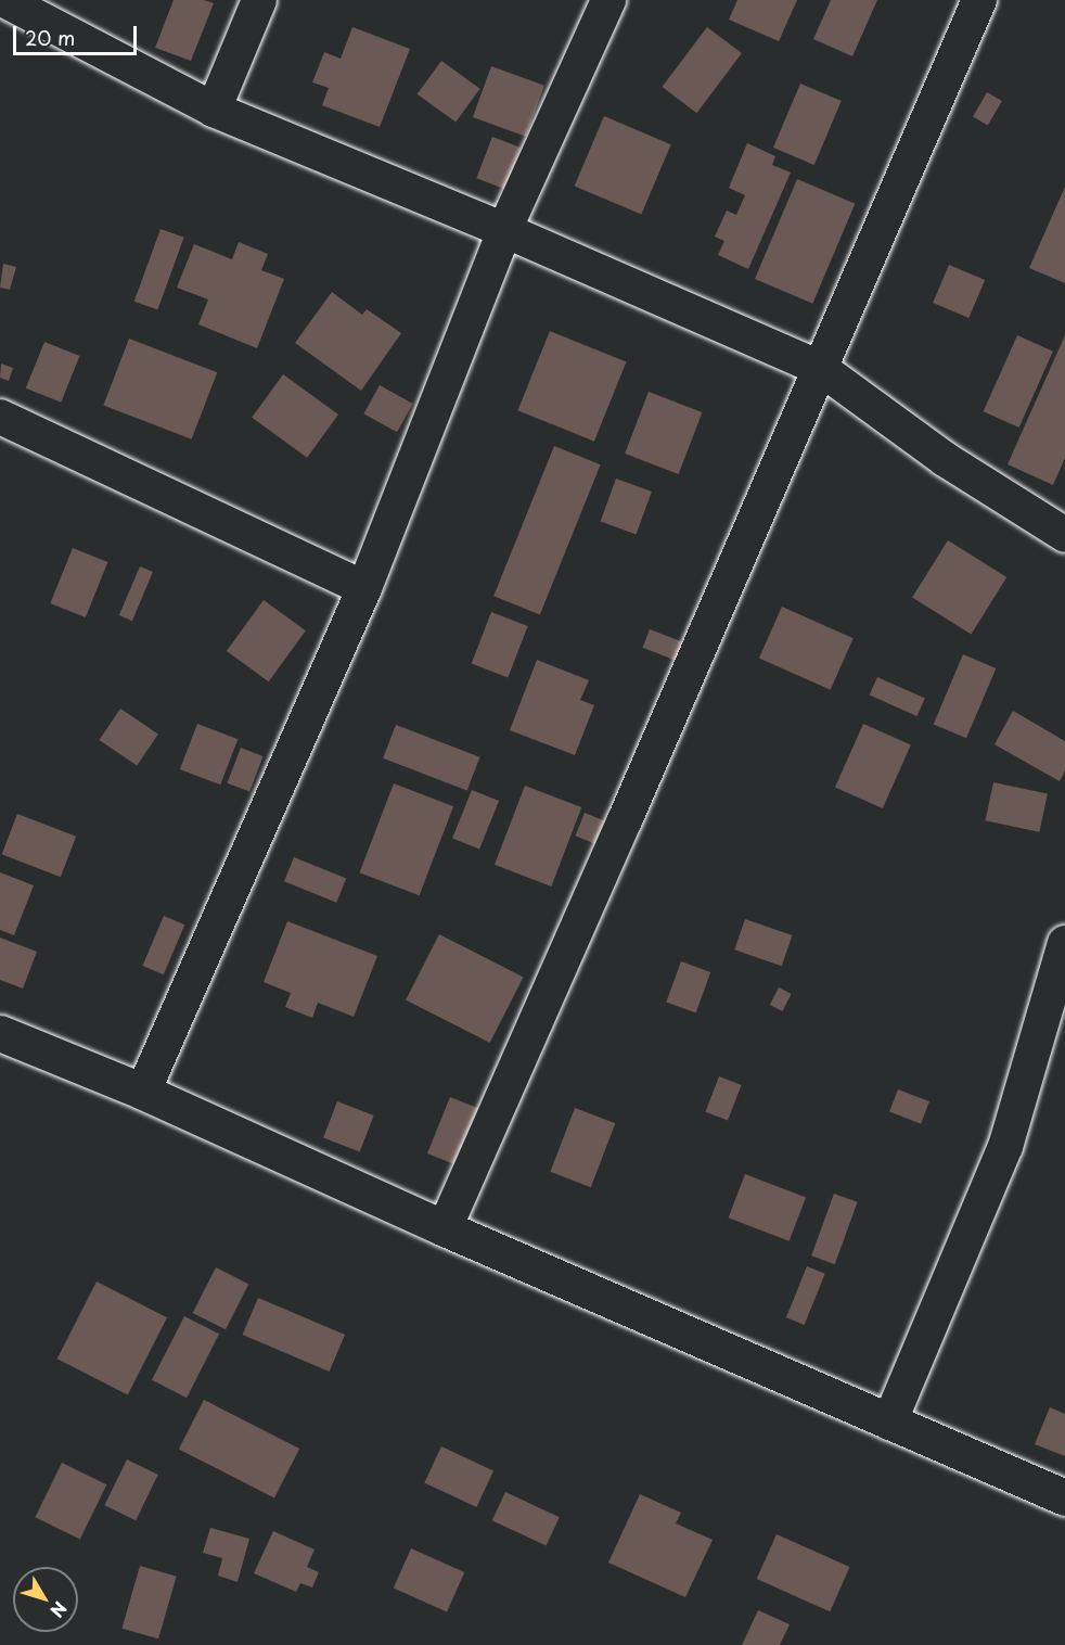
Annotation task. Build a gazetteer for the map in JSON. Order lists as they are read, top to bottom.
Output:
{
  "scale_bar": "20 m",
  "north": "bottom right"
}
